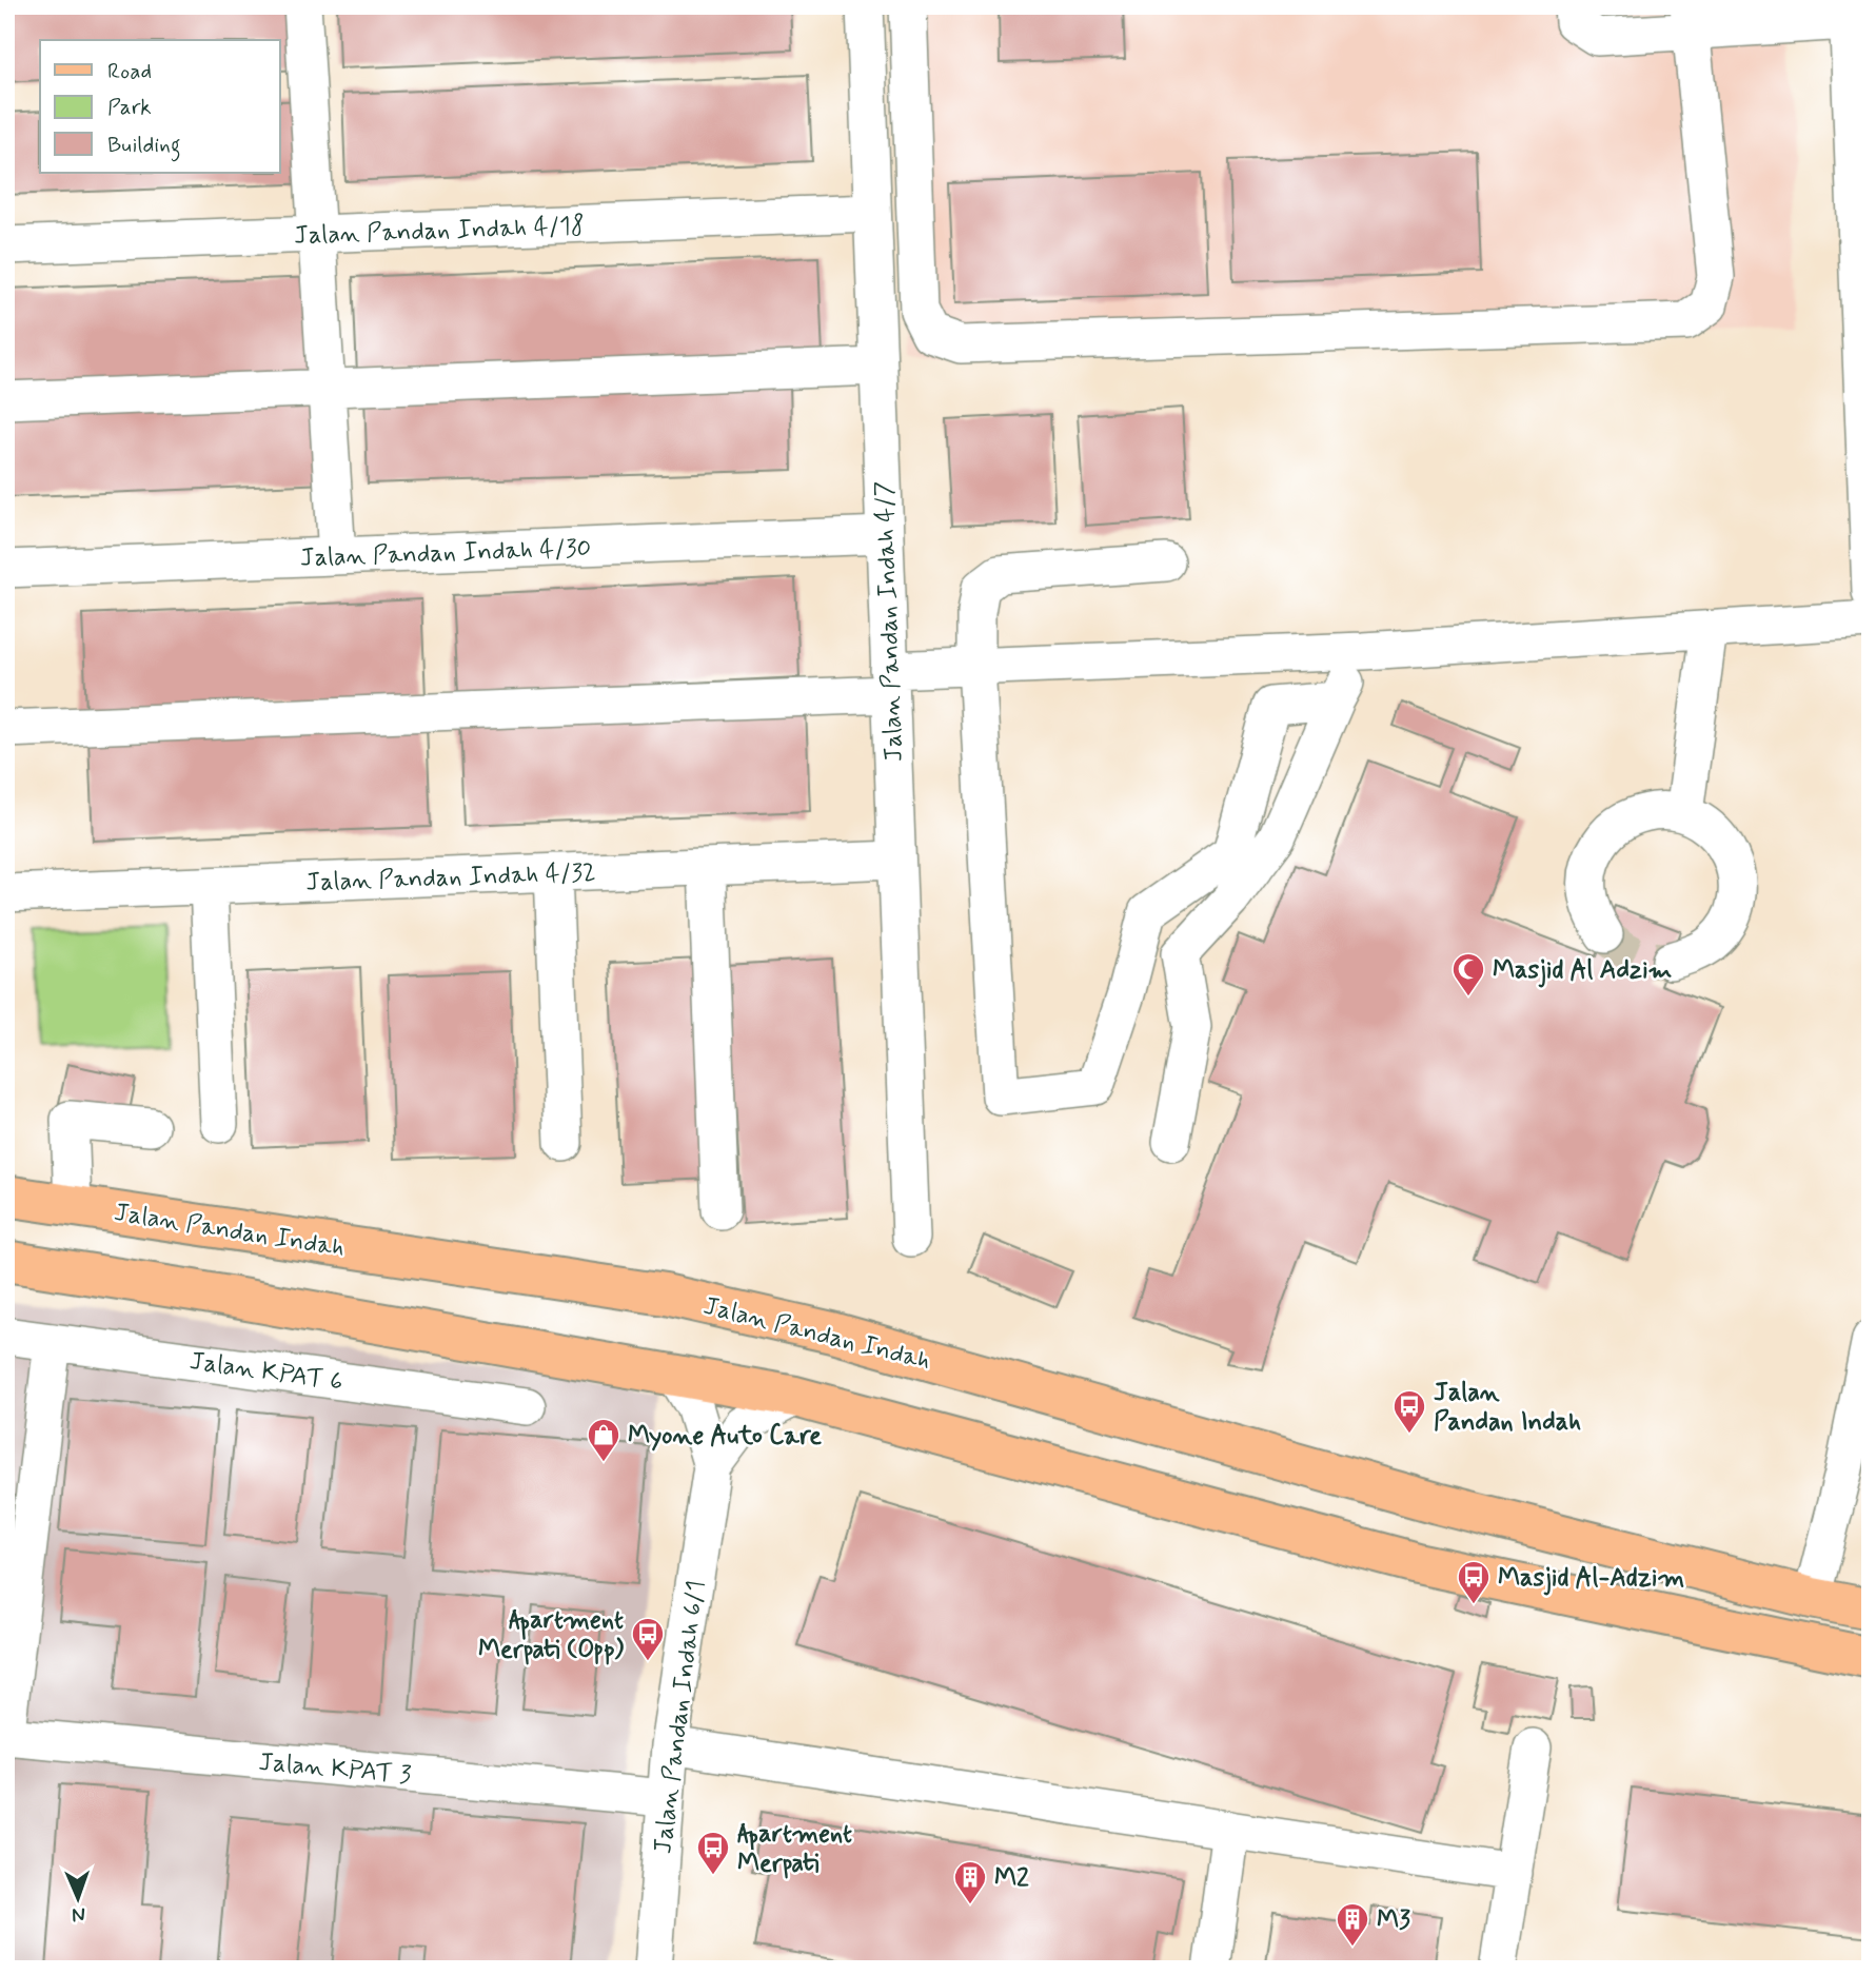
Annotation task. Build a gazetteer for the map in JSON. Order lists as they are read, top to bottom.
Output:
{
  "streets": {
    "main road": ["Jalan Pandan Indah"],
    "street": [
      "Jalan Pandan Indah 4/18",
      "Jalan Pandan Indah 4/30",
      "Jalan Pandan Indah 4/7",
      "Jalan Pandan Indah 4/32",
      "Jalan KPAT 6",
      "Jalan Pandan Indah 6/1",
      "Jalan KPAT 3"
    ]
  },
  "crossings": [
    ["Jalan Pandan Indah 4/18", "Jalan Pandan Indah 4/7"],
    ["Jalan Pandan Indah 4/30", "Jalan Pandan Indah 4/7"],
    ["Jalan Pandan Indah 4/7", "Jalan Pandan Indah 4/32"],
    ["Jalan Pandan Indah 6/1", "Jalan KPAT 3"]
  ],
  "places": {
    "mosque": ["Masjid Al Adzim"],
    "bus stop": [
      "Jalan Pandan Indah",
      "Masjid Al-Adzim",
      "Apartment Merpati (Opp)",
      "Apartment Merpati"
    ],
    "shop": ["Myone Auto Care"],
    "building": ["M2", "M3"]
  },
  "legend": ["Road", "Park", "Building"],
  "north": "bottom"
}
